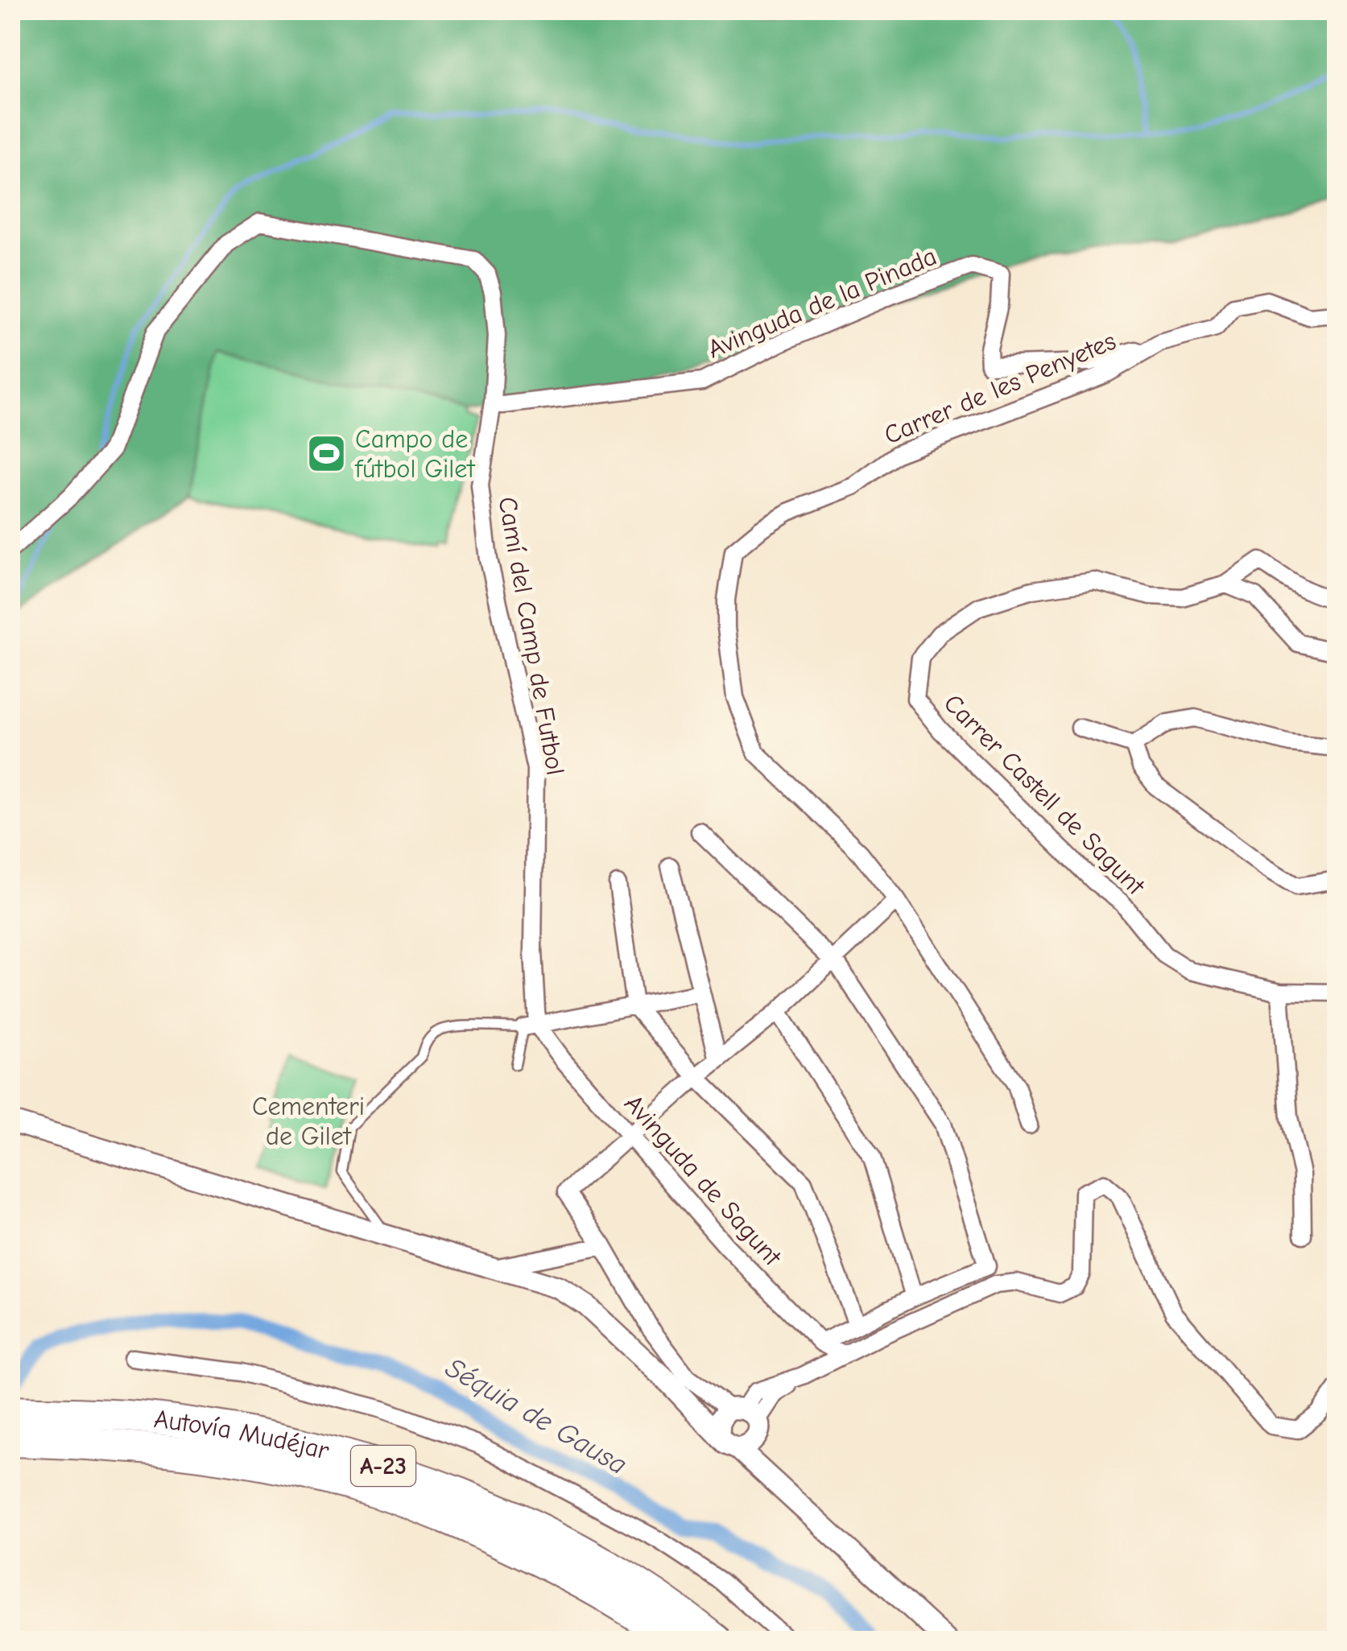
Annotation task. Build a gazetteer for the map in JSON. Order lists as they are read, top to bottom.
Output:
{
  "streets": {
    "highway": ["Autovía Mudéjar", "A-23"],
    "street": [
      "Avinguda de la Pinada",
      "Carrer de les Penyetes",
      "Camí del Camp de Futbol",
      "Carrer Castell de Sagunt",
      "Avinguda de Sagunt"
    ]
  },
  "crossings": [
    ["Avinguda de la Pinada", "Carrer de les Penyetes"],
    ["Avinguda de la Pinada", "Camí del Camp de Futbol"],
    ["Camí del Camp de Futbol", "Avinguda de Sagunt"]
  ],
  "water": ["Séquia de Gausa"],
  "parks": ["Cementeri de Gilet"],
  "places": {
    "sports": ["Campo de fútbol Gilet"]
  }
}
